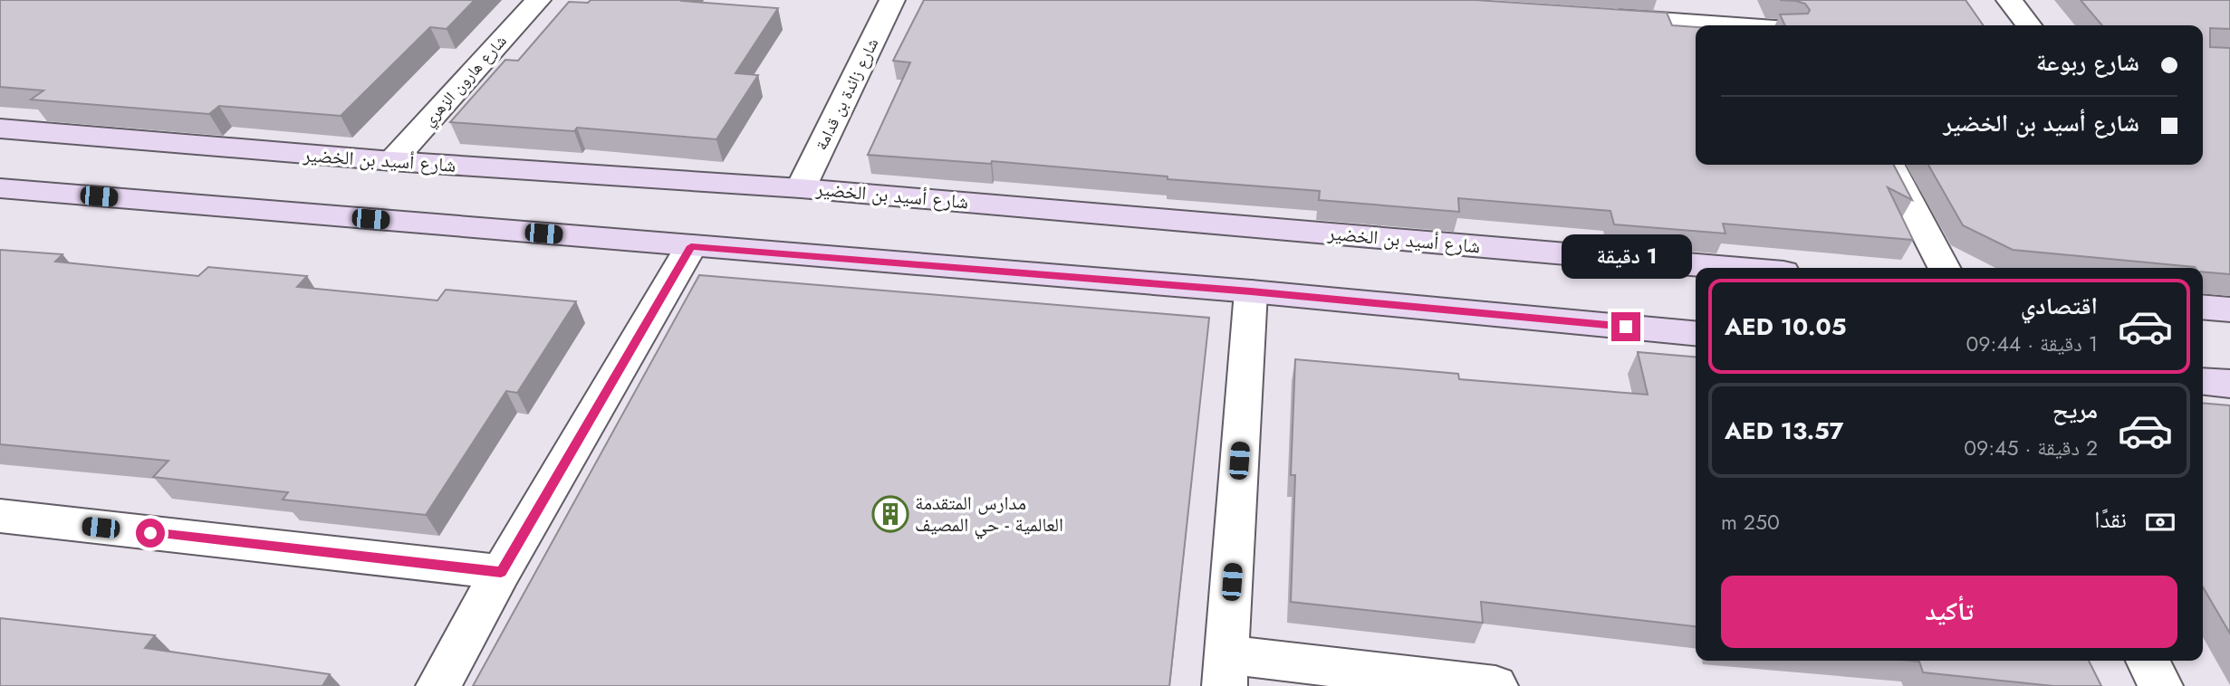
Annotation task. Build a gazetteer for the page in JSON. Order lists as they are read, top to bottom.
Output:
{
  "streets": {
    "street": ["شارع هارون الزهري", "شارع زائدة بن قدامة", "شارع أسيد بن الخضير"]
  },
  "crossings": [
    ["شارع هارون الزهري", "شارع أسيد بن الخضير"],
    ["شارع زائدة بن قدامة", "شارع أسيد بن الخضير"]
  ],
  "places": {
    "building": ["مدارس المتقدمة العالمية - حي المصيف"]
  },
  "page": {
    "banner": ["شارع ربوعة", "شارع أسيد بن الخضير"],
    "bubble": "1 دقيقة",
    "list": [
      {
        "name": "اقتصادي",
        "note": "1 دقيقة · 09:44",
        "value": "AED 10.05"
      },
      {
        "name": "مريح",
        "note": "2 دقيقة · 09:45",
        "value": "AED 13.57"
      }
    ],
    "pay": ["نقدًا", "250 m"],
    "buttons": "تأكيد"
  }
}
